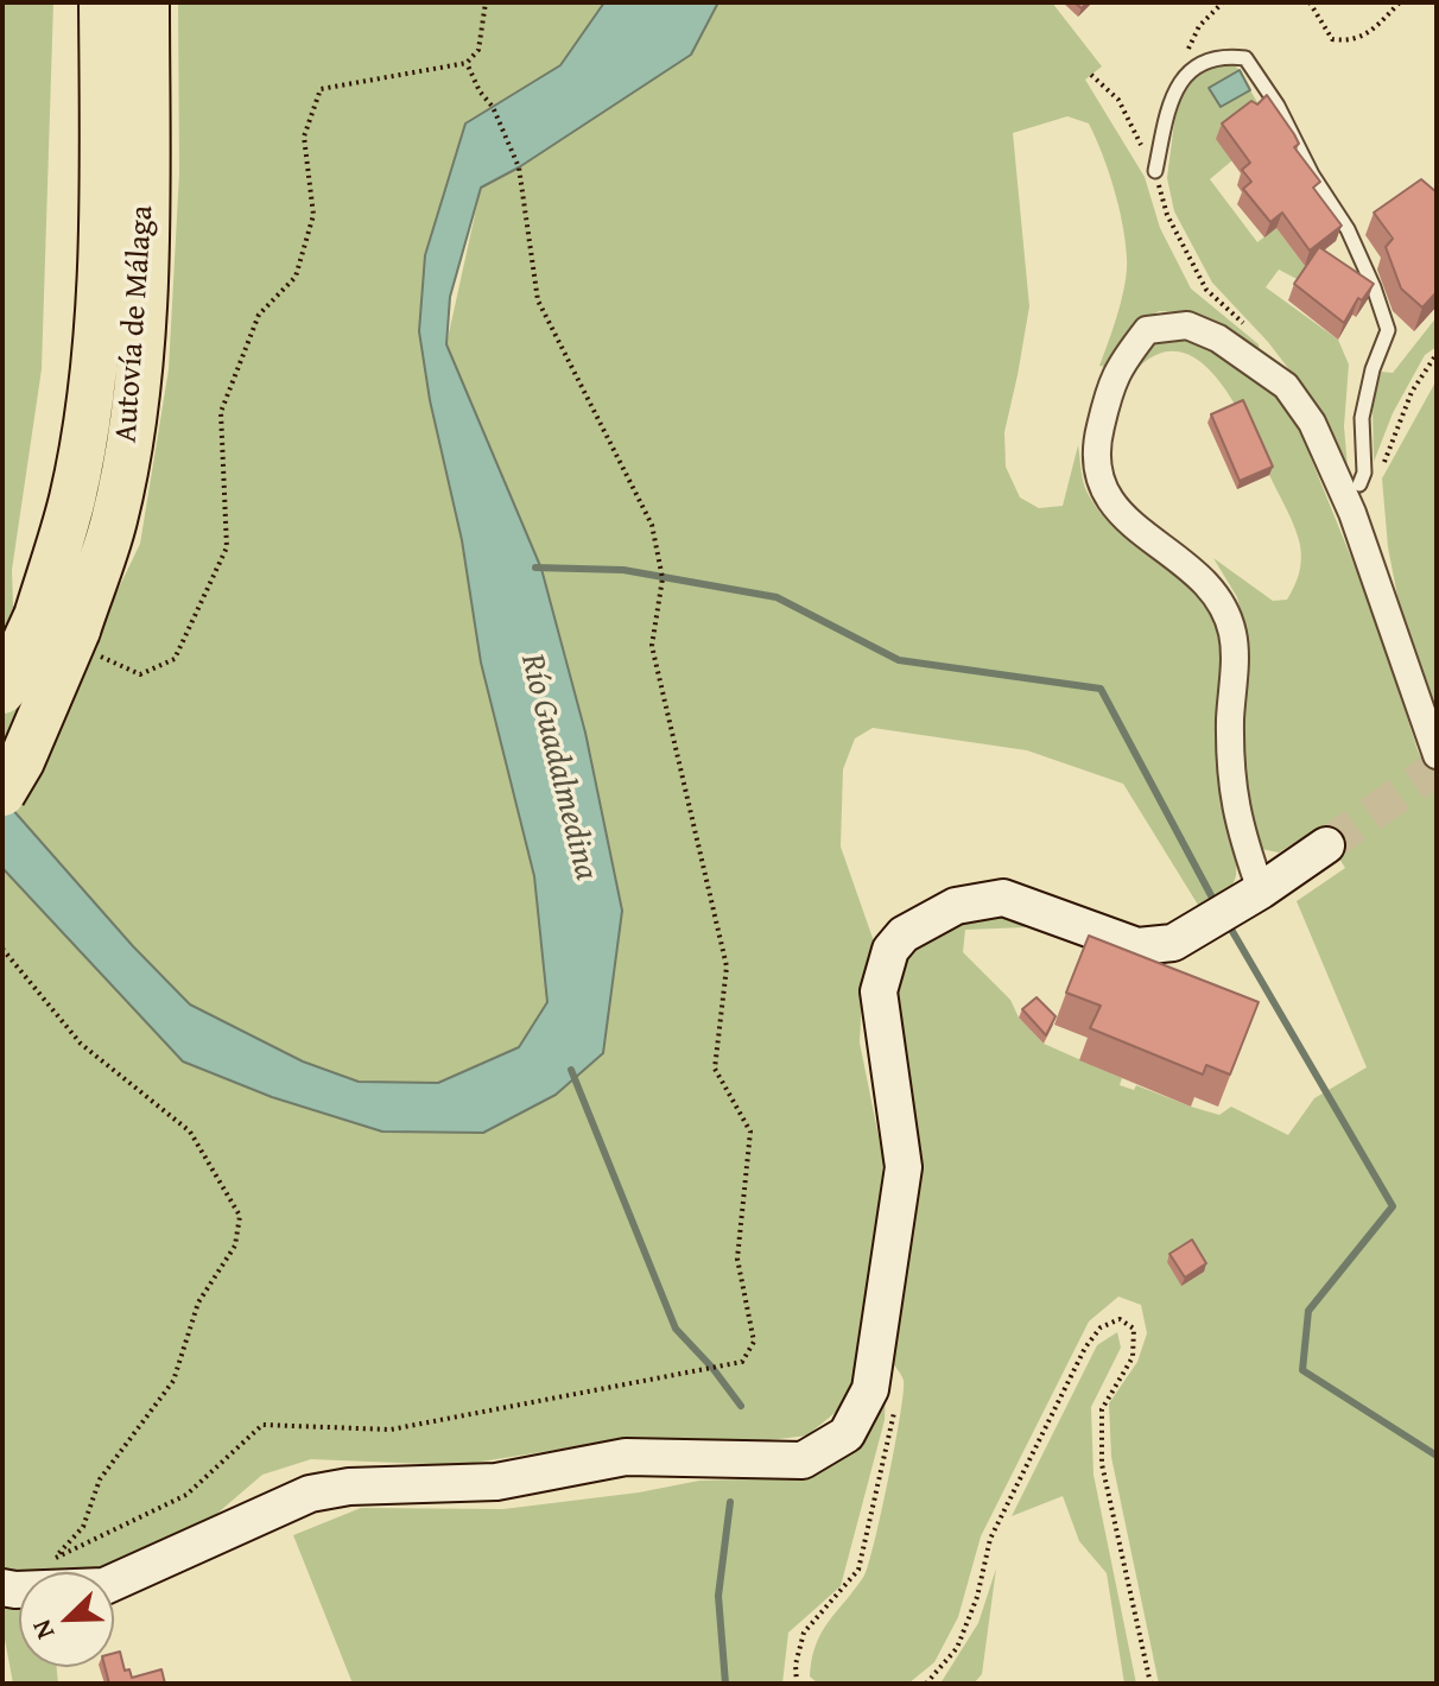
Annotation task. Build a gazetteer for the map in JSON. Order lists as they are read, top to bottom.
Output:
{
  "streets": {
    "highway": ["Autovía de Málaga"]
  },
  "water": ["Río Guadalmedina"],
  "north": "bottom left"
}
